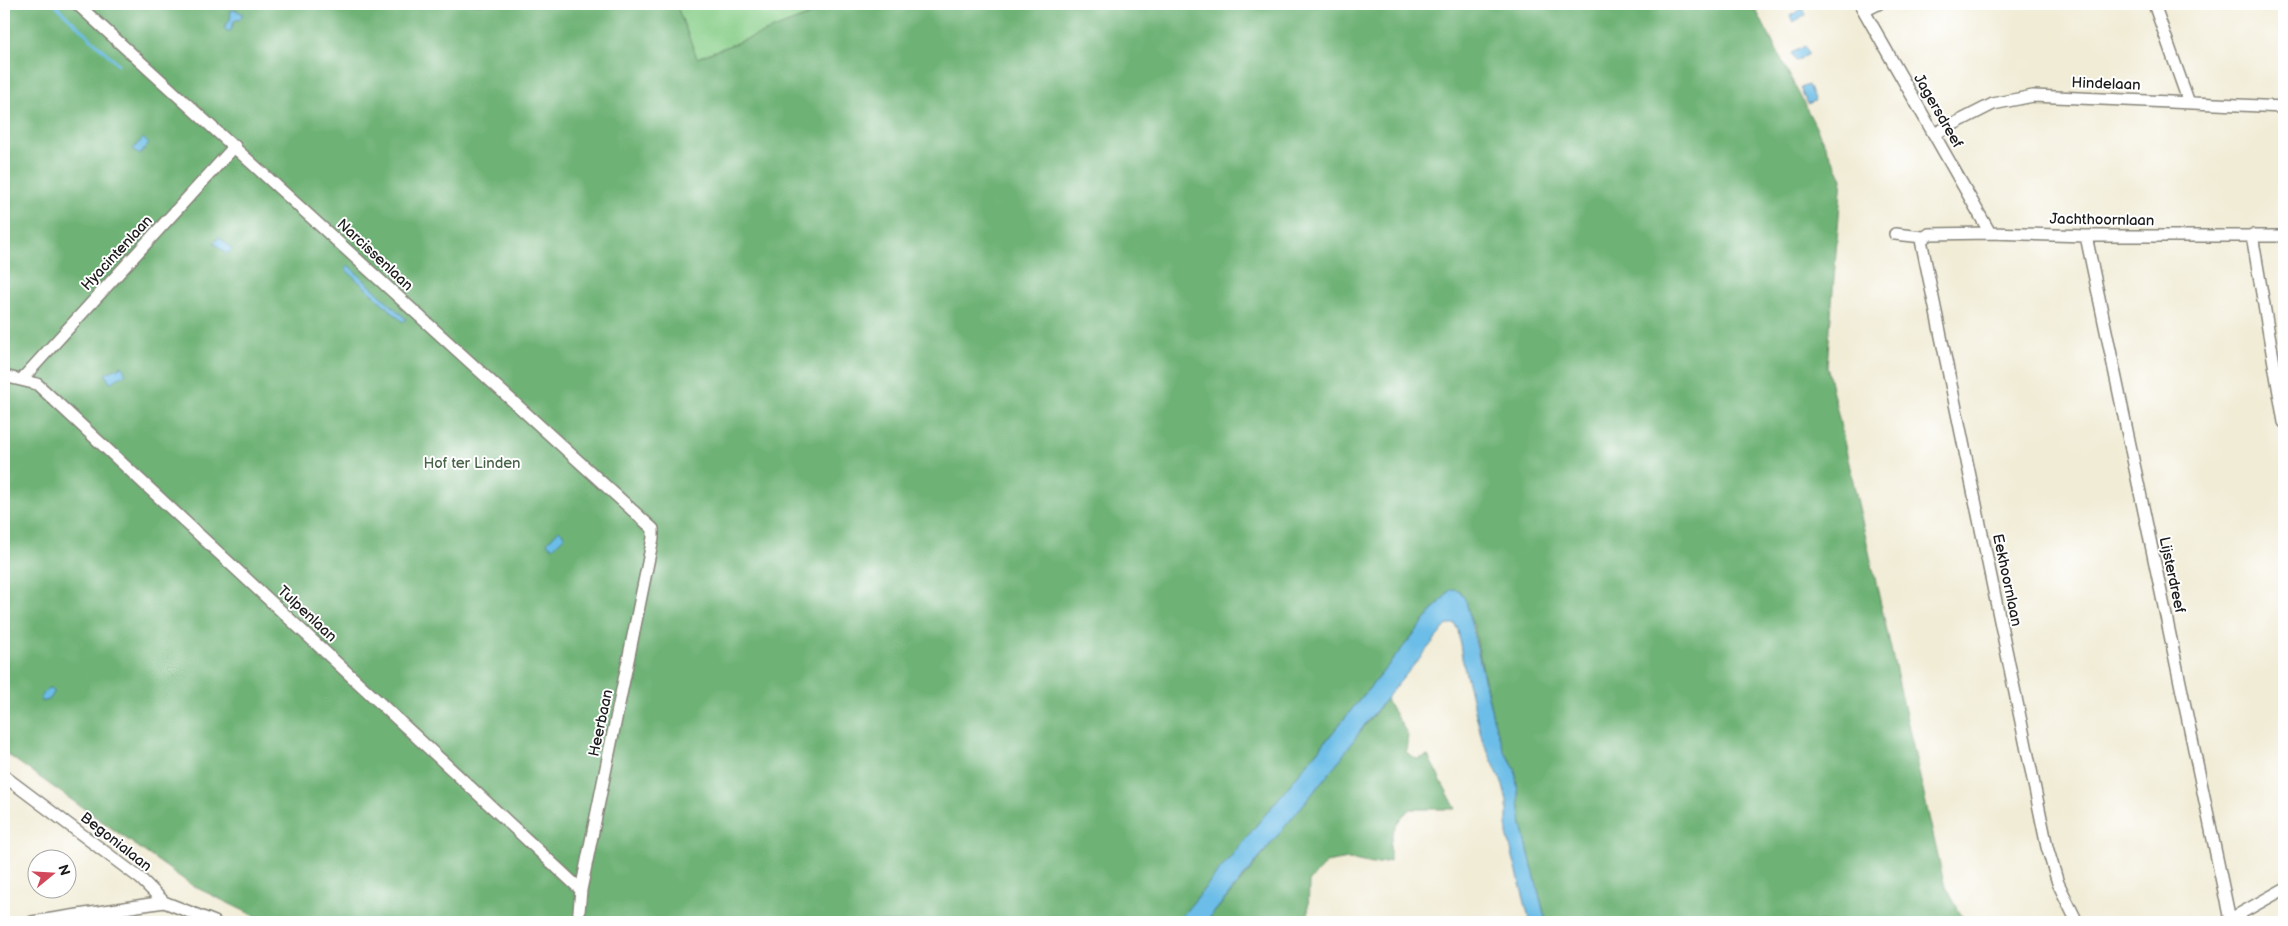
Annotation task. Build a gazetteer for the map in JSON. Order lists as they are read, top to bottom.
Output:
{
  "streets": {
    "street": [
      "Hindelaan",
      "Jagersdreef",
      "Jachthoornlaan",
      "Hyacintenlaan",
      "Narcissenlaan",
      "Lijsterdreef",
      "Eekhoornlaan",
      "Tulpenlaan",
      "Heerbaan",
      "Begonialaan"
    ]
  },
  "crossings": [
    ["Hindelaan", "Jagersdreef"],
    ["Jagersdreef", "Jachthoornlaan"],
    ["Jachthoornlaan", "Lijsterdreef"],
    ["Jachthoornlaan", "Eekhoornlaan"],
    ["Hyacintenlaan", "Narcissenlaan"],
    ["Hyacintenlaan", "Tulpenlaan"],
    ["Narcissenlaan", "Heerbaan"],
    ["Tulpenlaan", "Heerbaan"]
  ],
  "parks": ["Hof ter Linden"],
  "north": "right"
}
